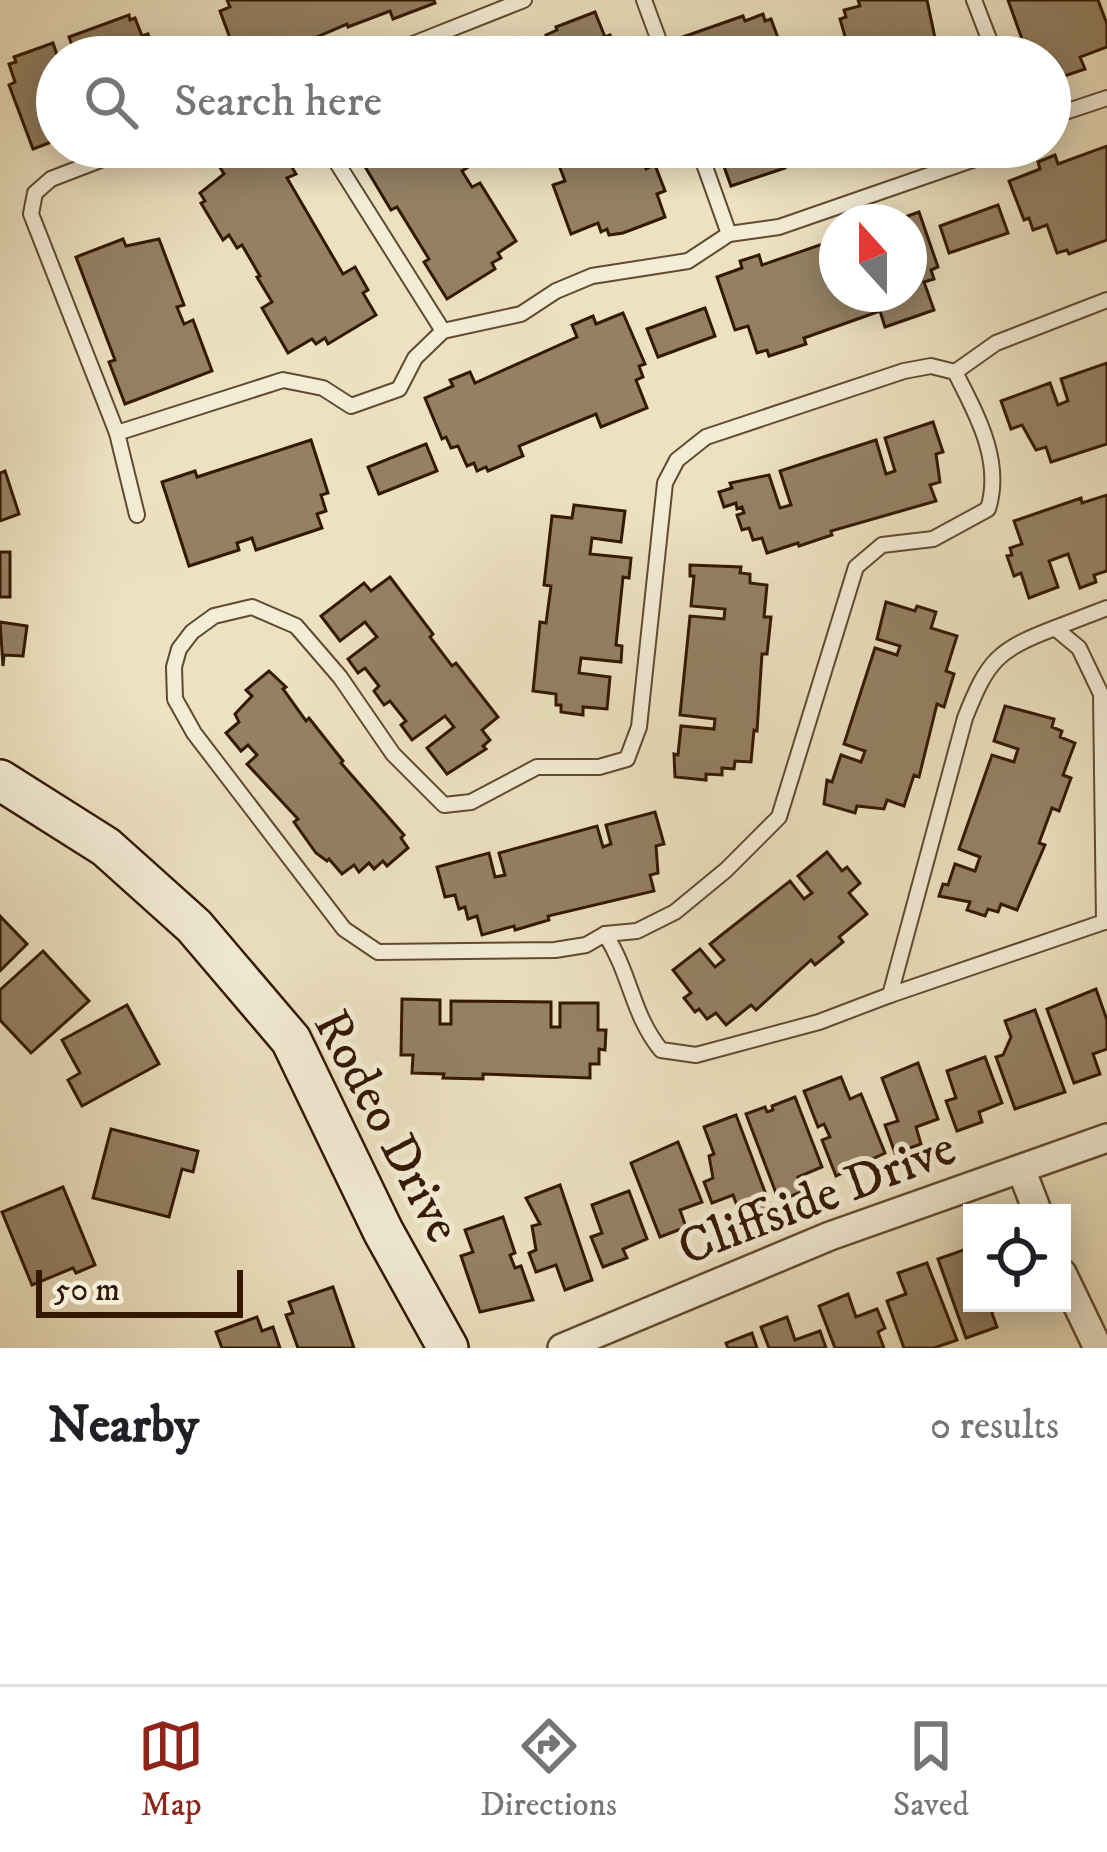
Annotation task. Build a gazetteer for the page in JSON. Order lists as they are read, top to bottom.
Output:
{
  "streets": {
    "street": ["Rodeo Drive", "Cliffside Drive"]
  },
  "scale_bar": "50 m",
  "north": "top",
  "page": {
    "search": "Search here",
    "scale": "50 m",
    "heading": ["Nearby", "0 results"],
    "nav": ["Map", "Directions", "Saved"]
  }
}
